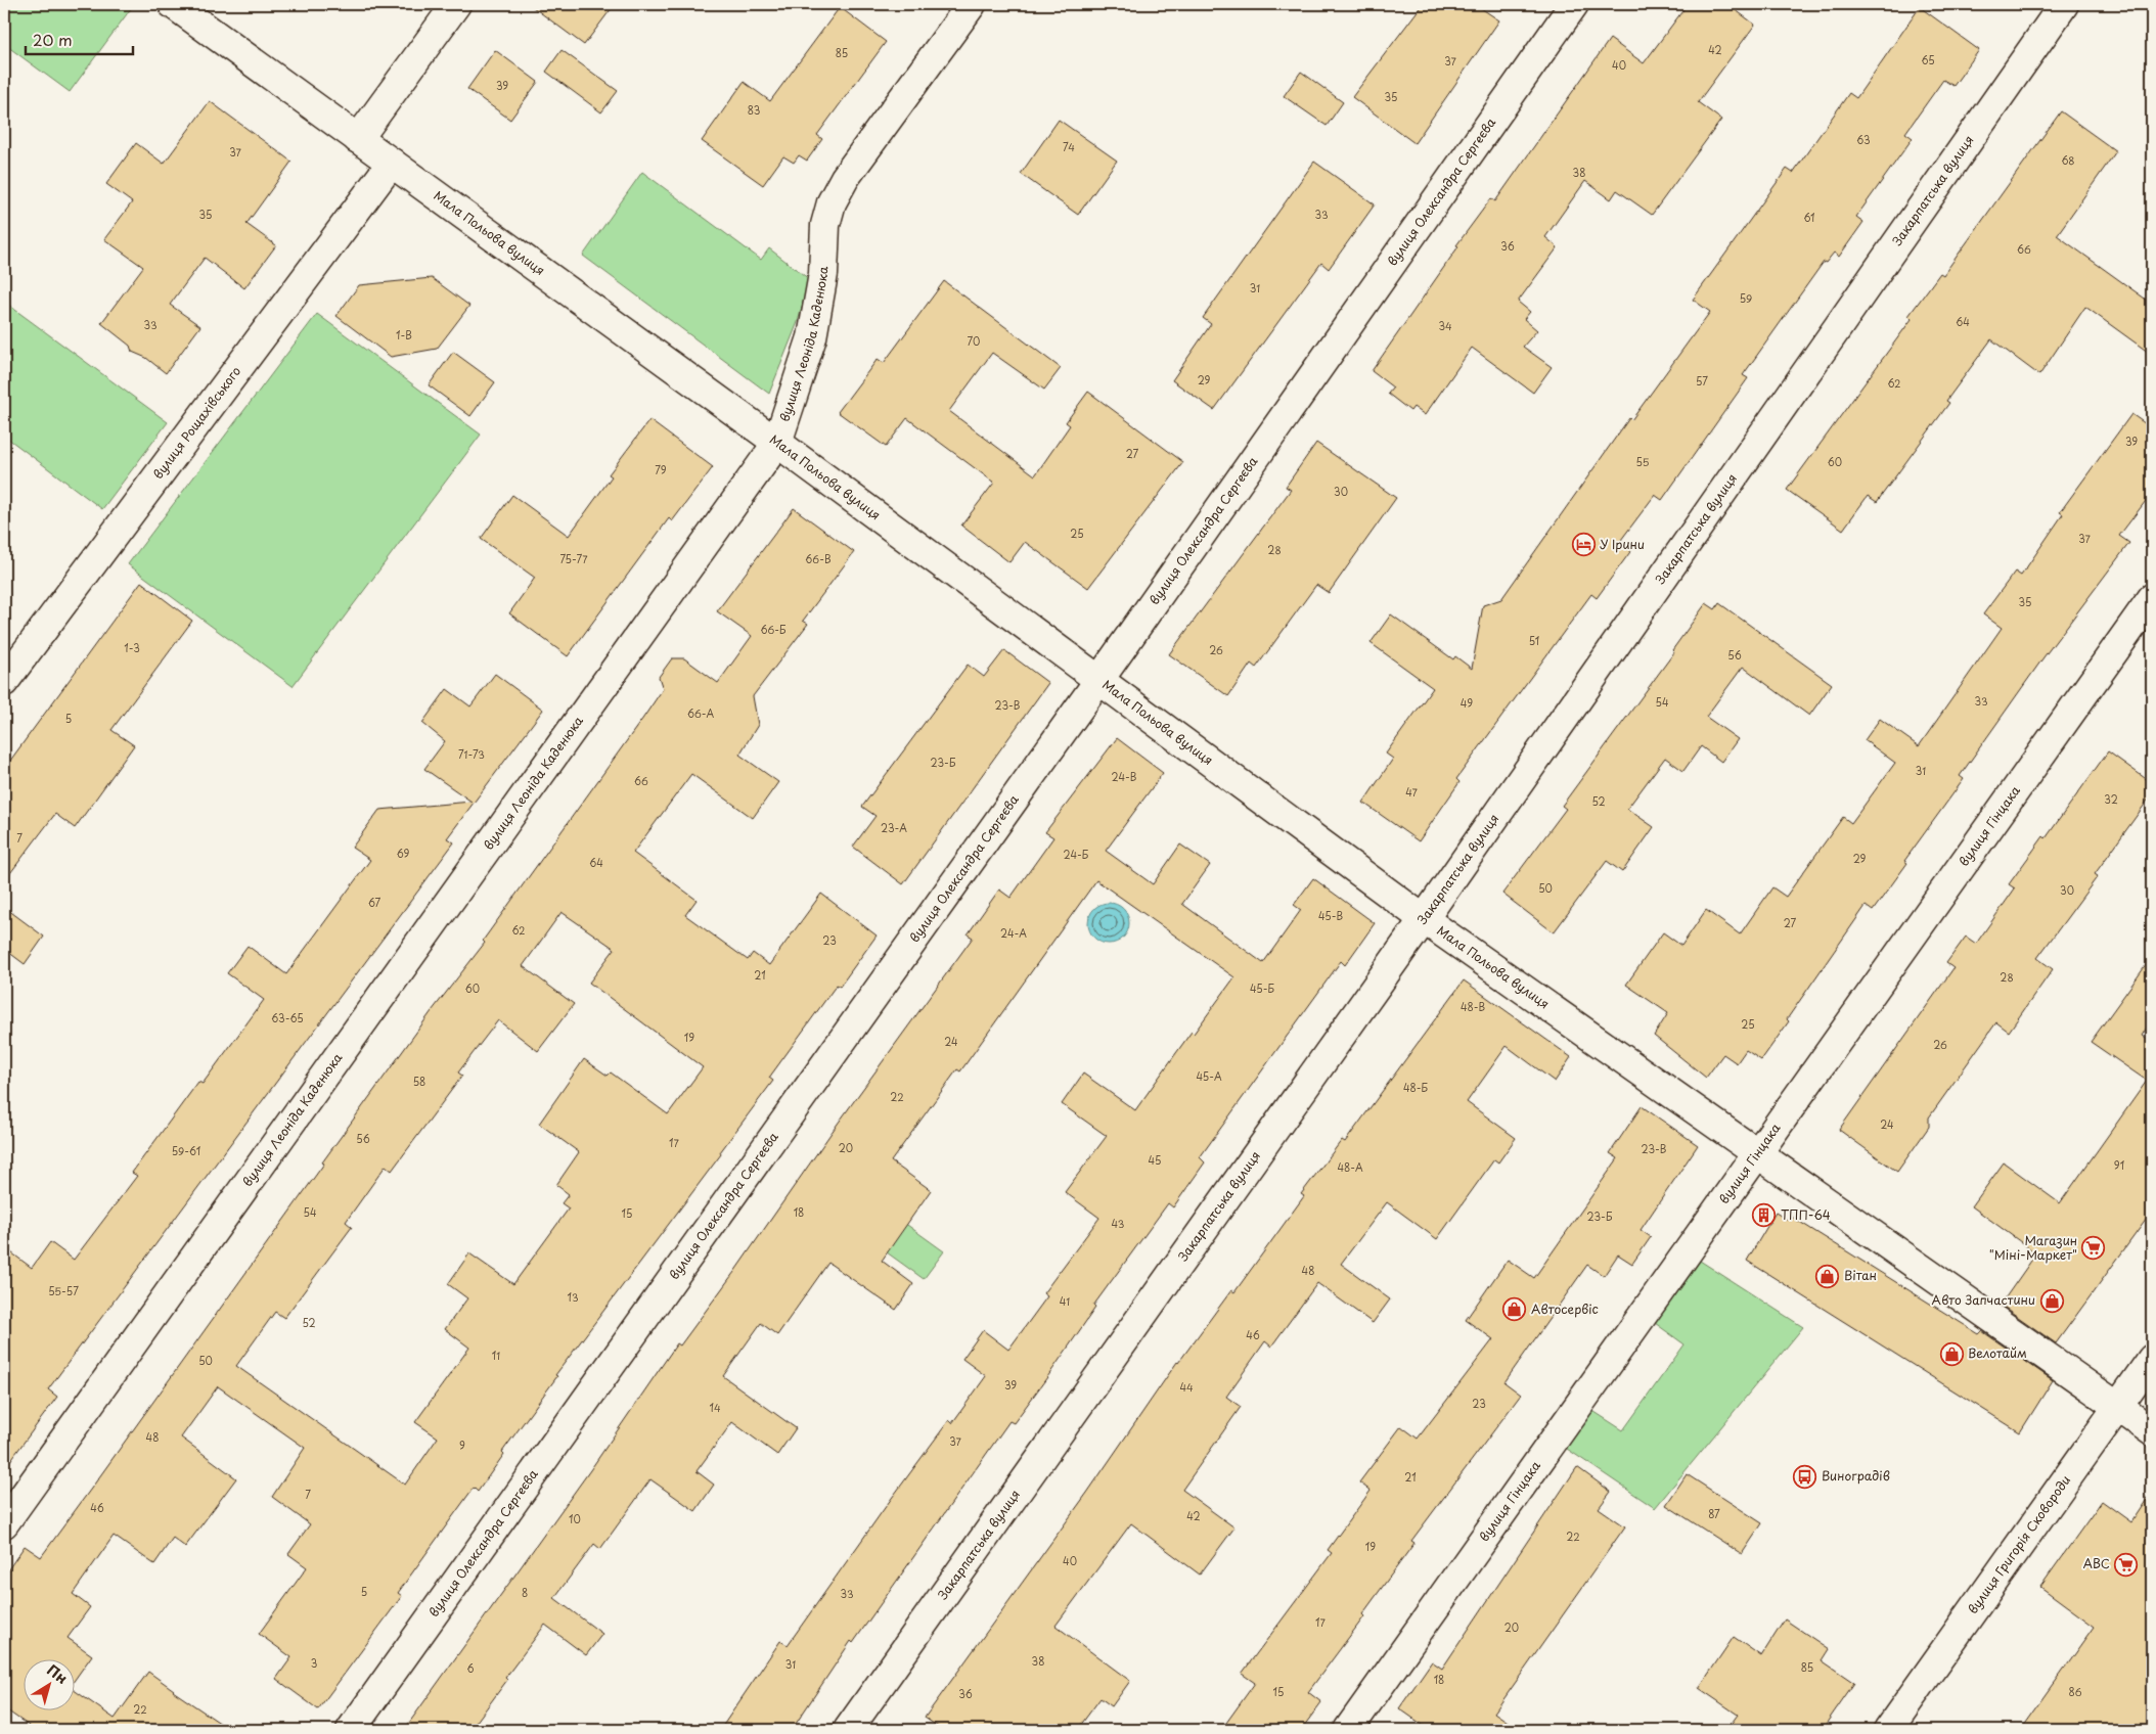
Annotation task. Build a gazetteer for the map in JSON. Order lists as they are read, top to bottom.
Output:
{
  "streets": {
    "street": [
      "Закарпатська вулиця",
      "вулиця Олександра Сергеєва",
      "Мала Польова вулиця",
      "вулиця Леоніда Каденюка",
      "вулиця Рощахівського",
      "вулиця Гінцака",
      "вулиця Григорія Сковороди"
    ]
  },
  "crossings": [
    ["Закарпатська вулиця", "Мала Польова вулиця"],
    ["вулиця Олександра Сергеєва", "Мала Польова вулиця"],
    ["Мала Польова вулиця", "вулиця Леоніда Каденюка"],
    ["Мала Польова вулиця", "вулиця Рощахівського"],
    ["Мала Польова вулиця", "вулиця Гінцака"],
    ["Мала Польова вулиця", "вулиця Григорія Сковороди"]
  ],
  "places": {
    "hotel": ["У Ірини"],
    "building": ["ТПП-64"],
    "supermarket": ["Магазин \"Міні-Маркет\"", "ABC"],
    "shop": [
      "Вітан",
      "Авто Запчастини",
      "Автосервіс",
      "Велотайм"
    ],
    "bus stop": ["Виноградів"]
  },
  "house_numbers": [
    "42",
    "85",
    "65",
    "37",
    "40",
    "39",
    "35",
    "83",
    "63",
    "74",
    "37",
    "68",
    "38",
    "35",
    "33",
    "61",
    "36",
    "66",
    "31",
    "59",
    "64",
    "33",
    "34",
    "1-В",
    "70",
    "29",
    "57",
    "62",
    "39",
    "27",
    "55",
    "60",
    "79",
    "30",
    "25",
    "37",
    "28",
    "75-77",
    "66-В",
    "35",
    "66-Б",
    "51",
    "1-3",
    "26",
    "56",
    "33",
    "54",
    "49",
    "23-В",
    "66-А",
    "5",
    "71-73",
    "23-Б",
    "31",
    "24-В",
    "66",
    "47",
    "32",
    "52",
    "23-А",
    "7",
    "69",
    "24-Б",
    "29",
    "64",
    "50",
    "30",
    "67",
    "45-В",
    "27",
    "62",
    "24-А",
    "23",
    "21",
    "28",
    "60",
    "45-Б",
    "48-В",
    "63-65",
    "25",
    "19",
    "24",
    "26",
    "45-А",
    "58",
    "48-Б",
    "22",
    "24",
    "56",
    "17",
    "20",
    "23-В",
    "59-61",
    "45",
    "91",
    "48-А",
    "54",
    "18",
    "15",
    "23-Б",
    "43",
    "48",
    "55-57",
    "13",
    "41",
    "52",
    "46",
    "11",
    "50",
    "39",
    "44",
    "23",
    "14",
    "48",
    "37",
    "9",
    "21",
    "7",
    "46",
    "87",
    "42",
    "10",
    "22",
    "19",
    "40",
    "5",
    "8",
    "33",
    "17",
    "20",
    "38",
    "3",
    "31",
    "85",
    "6",
    "18",
    "15",
    "86",
    "36",
    "22"
  ],
  "scale_bar": "20 m",
  "north": "top right"
}
